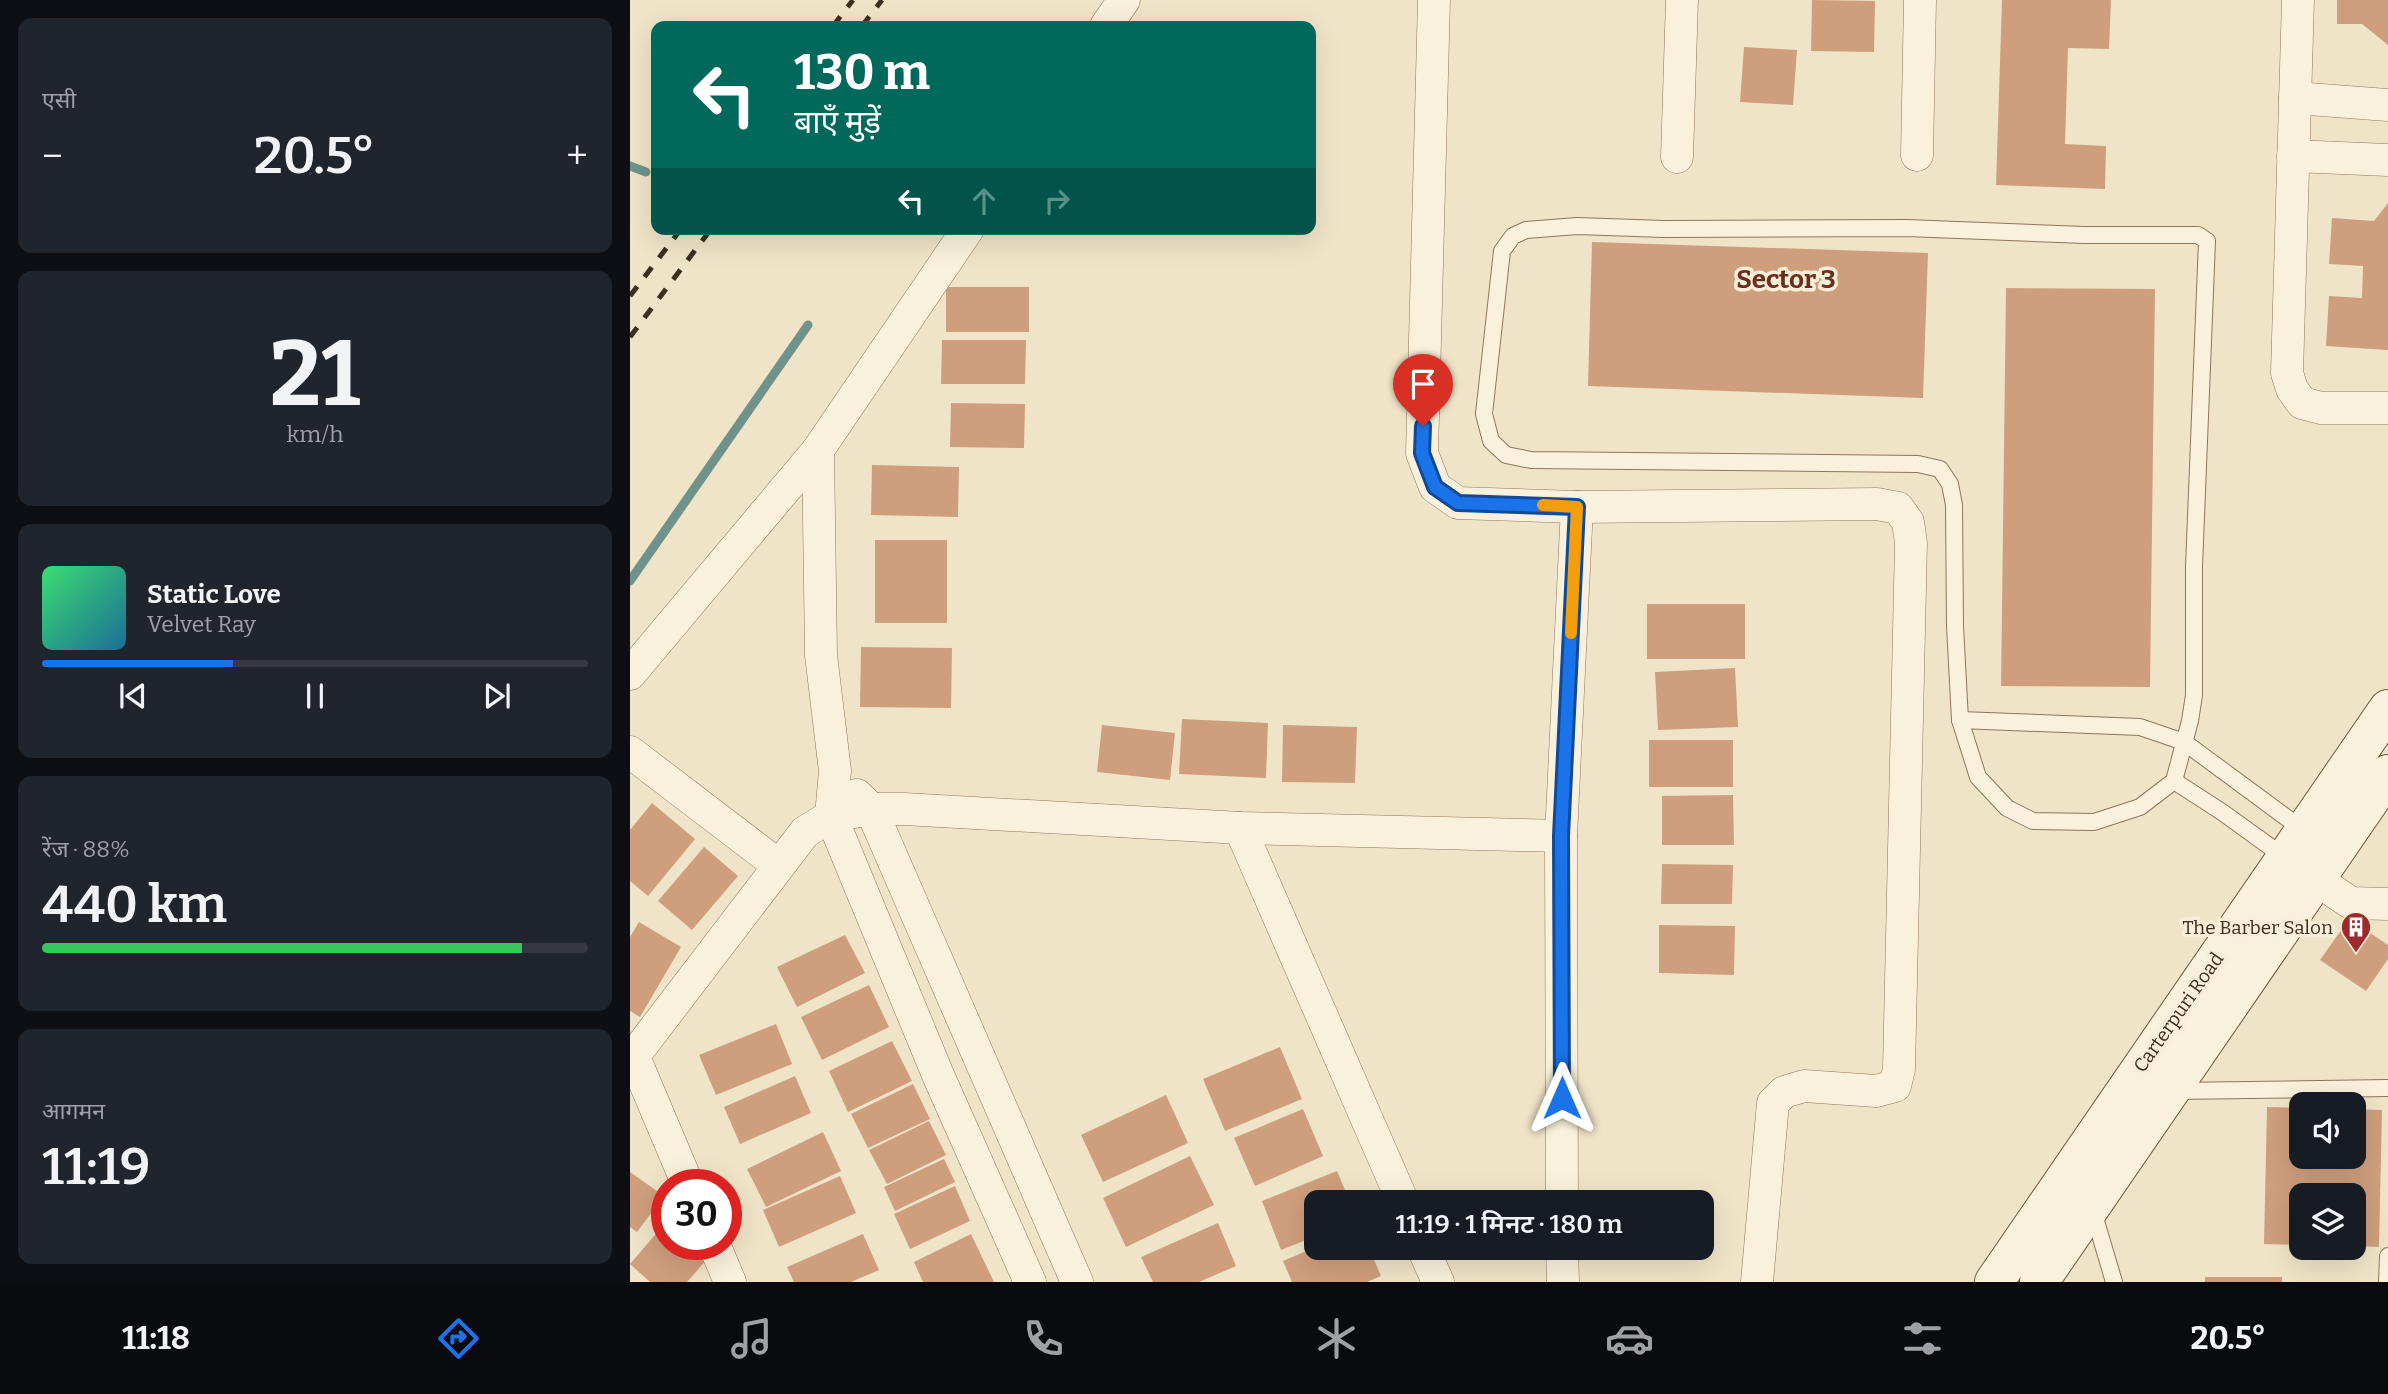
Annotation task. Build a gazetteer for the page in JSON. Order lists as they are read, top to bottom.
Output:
{
  "streets": {
    "main road": ["Carterpuri Road"]
  },
  "districts": ["Sector 3"],
  "places": {
    "building": ["The Barber Salon"]
  },
  "page": {
    "tile": [
      "एसी",
      ["21", "km/h"],
      ["रेंज · 88%", "440 km"],
      ["आगमन", "11:19"]
    ],
    "turn": ["130 m", "बाएँ मुड़ें"],
    "heat": ["−", "20.5°", "+"],
    "song": ["Static Love", "Velvet Ray"],
    "limit": "30",
    "trip": "11:19 · 1 मिनट · 180 m",
    "tabs": ["11:18", "20.5°"]
  }
}
